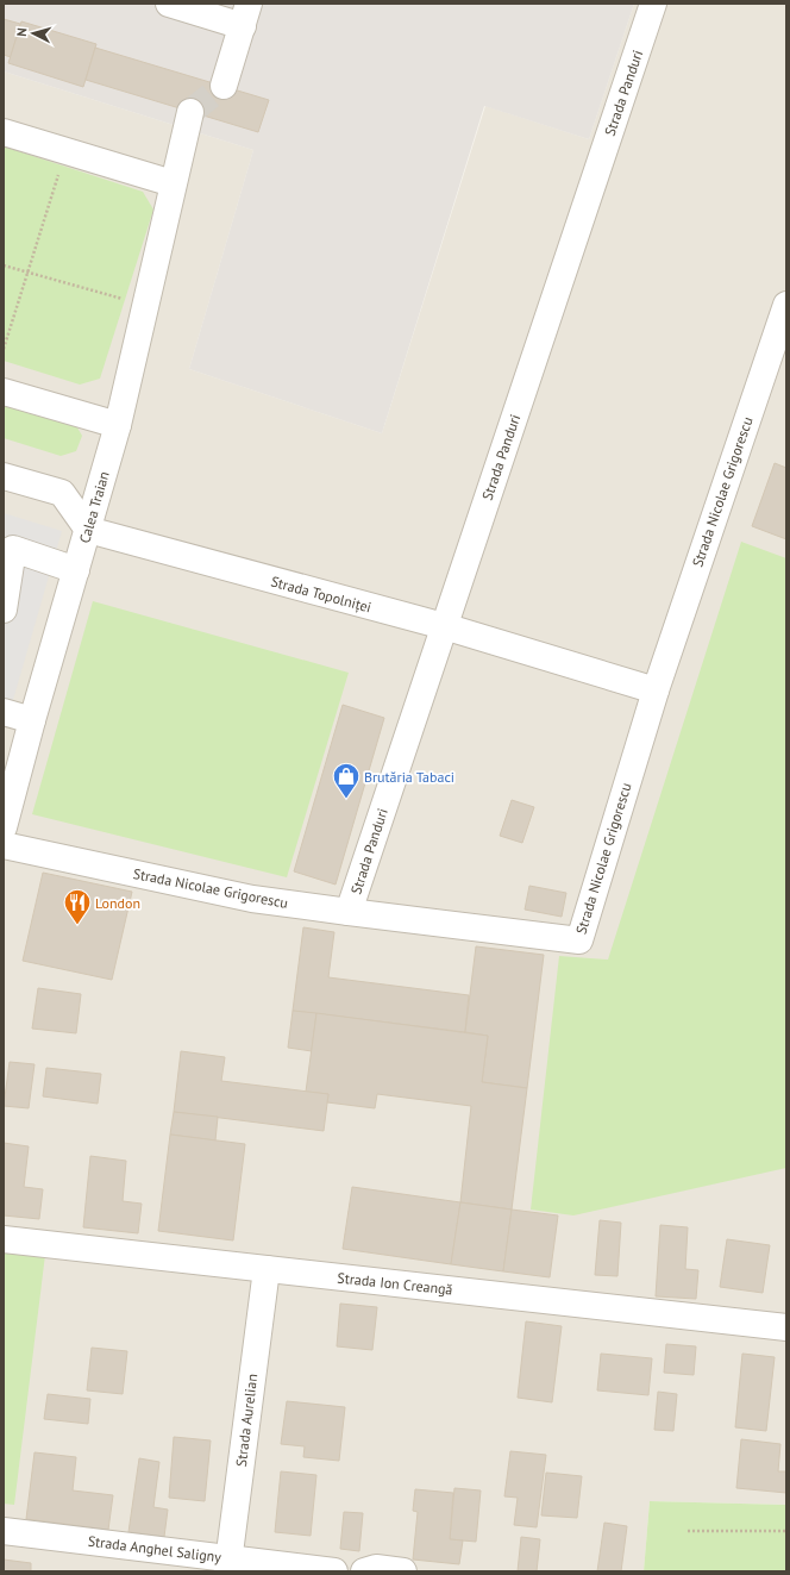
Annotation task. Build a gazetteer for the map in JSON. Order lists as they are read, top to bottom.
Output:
{
  "streets": {
    "street": [
      "Strada Panduri",
      "Strada Nicolae Grigorescu",
      "Calea Traian",
      "Strada Topolniței",
      "Strada Ion Creangă",
      "Strada Aurelian",
      "Strada Anghel Saligny"
    ]
  },
  "crossings": [
    ["Strada Panduri", "Strada Nicolae Grigorescu"],
    ["Strada Panduri", "Strada Topolniței"],
    ["Strada Nicolae Grigorescu", "Strada Topolniței"],
    ["Calea Traian", "Strada Topolniței"],
    ["Strada Ion Creangă", "Strada Aurelian"],
    ["Strada Aurelian", "Strada Anghel Saligny"]
  ],
  "places": {
    "shop": ["Brutăria Tabaci"],
    "restaurant": ["London"]
  },
  "north": "left"
}
